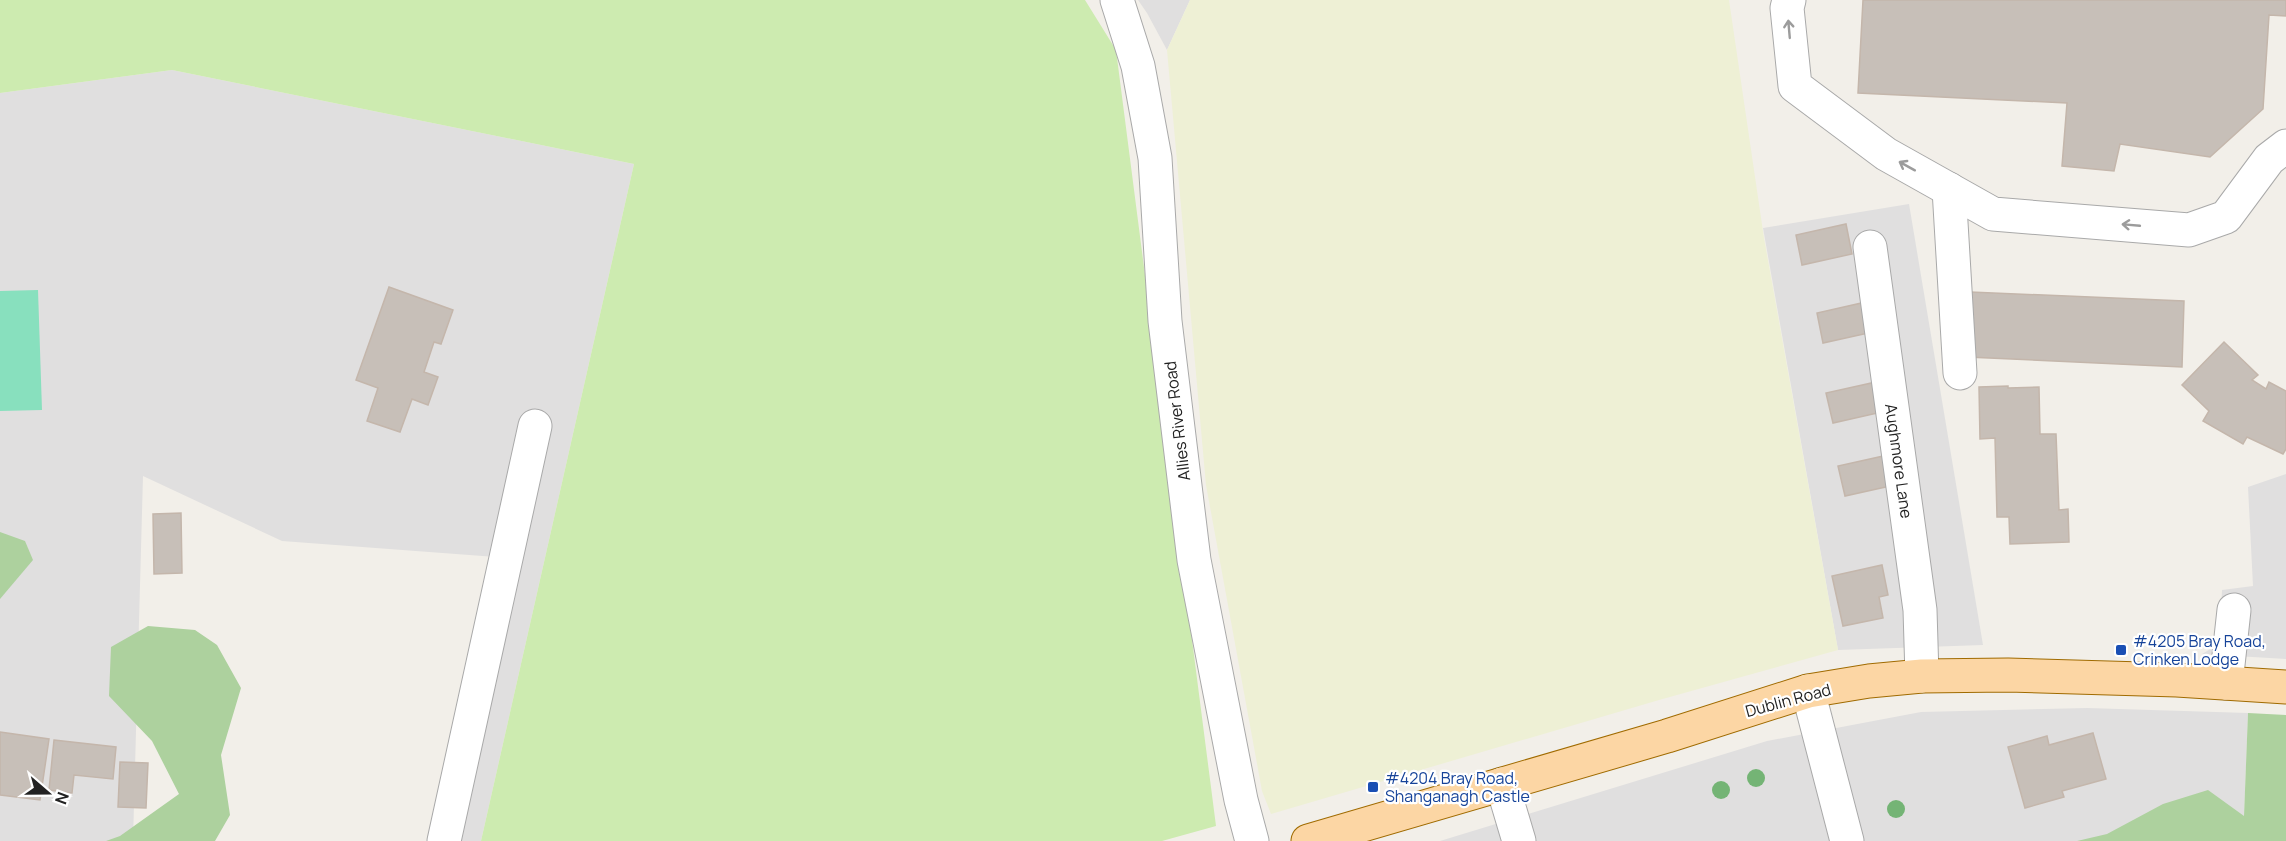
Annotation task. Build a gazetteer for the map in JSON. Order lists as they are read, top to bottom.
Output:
{
  "streets": {
    "main road": ["Dublin Road"],
    "street": ["Allies River Road", "Aughmore Lane"]
  },
  "crossings": [
    ["Aughmore Lane", "Dublin Road"]
  ],
  "places": {
    "transit": ["#4205 Bray Road, Crinken Lodge", "#4204 Bray Road, Shanganagh Castle"]
  },
  "north": "right"
}
